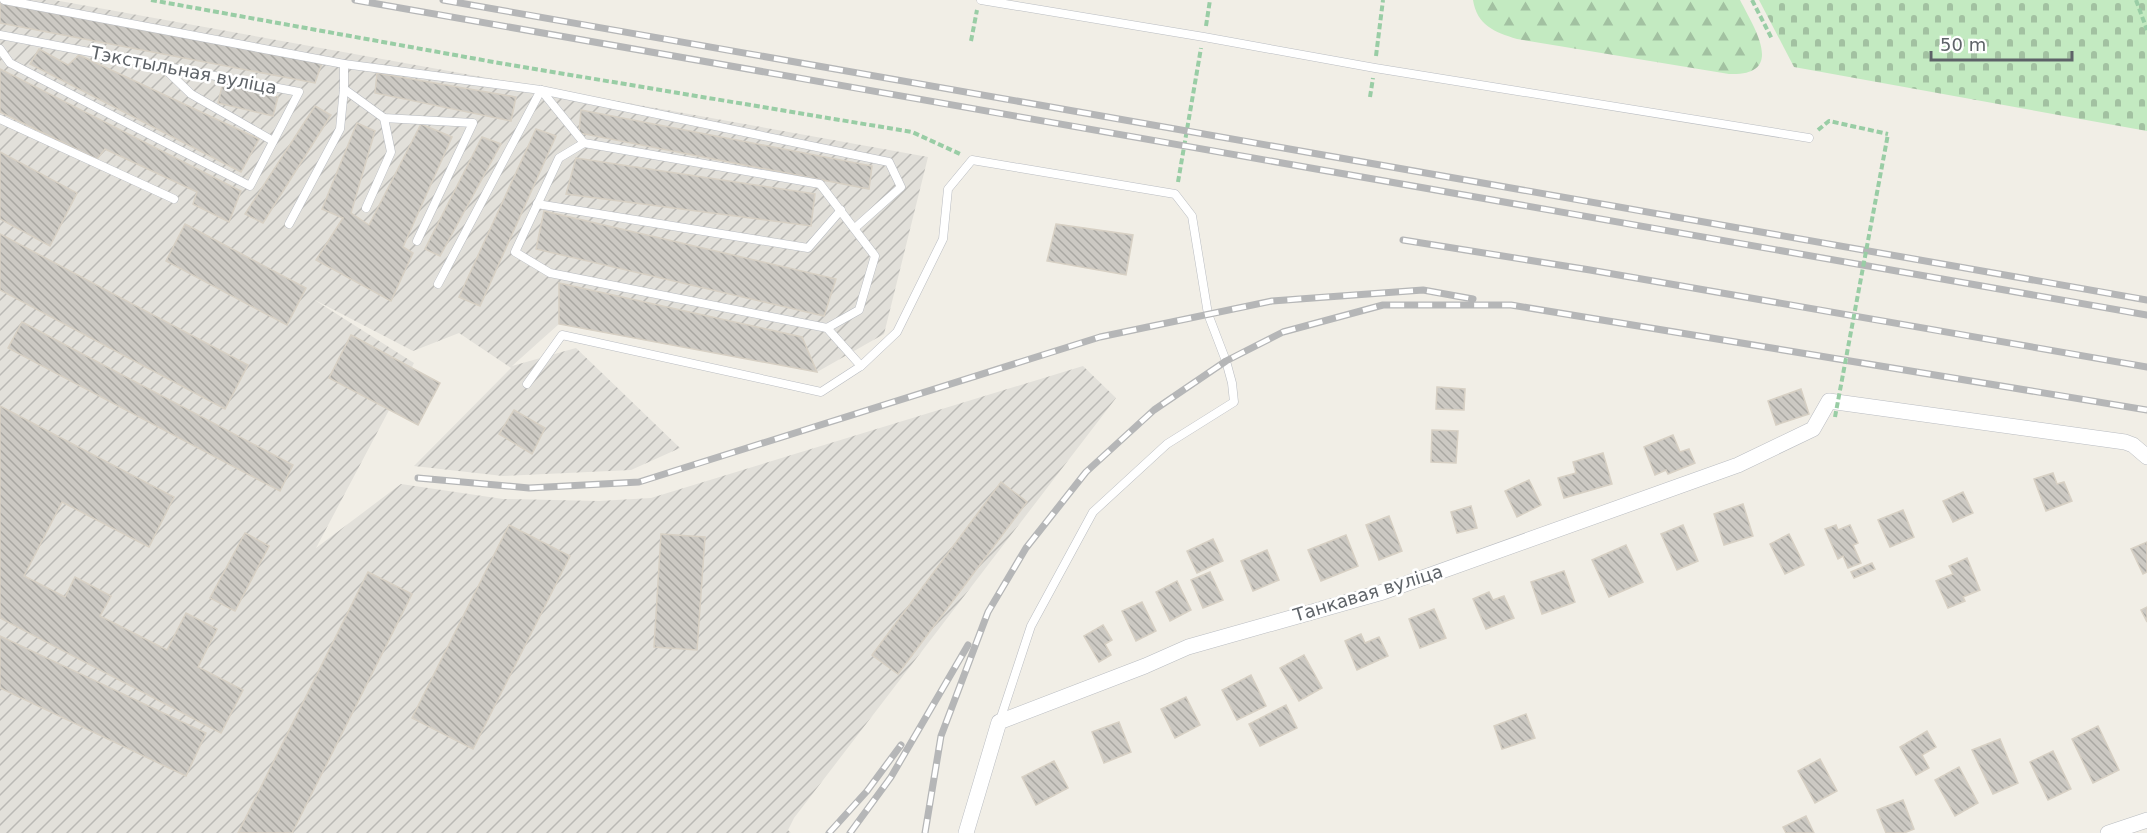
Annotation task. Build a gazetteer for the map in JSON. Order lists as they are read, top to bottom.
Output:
{
  "streets": {
    "street": ["Танкавая вуліца"],
    "lane": ["Тэкстыльная вуліца"]
  },
  "scale_bar": "50 m"
}
